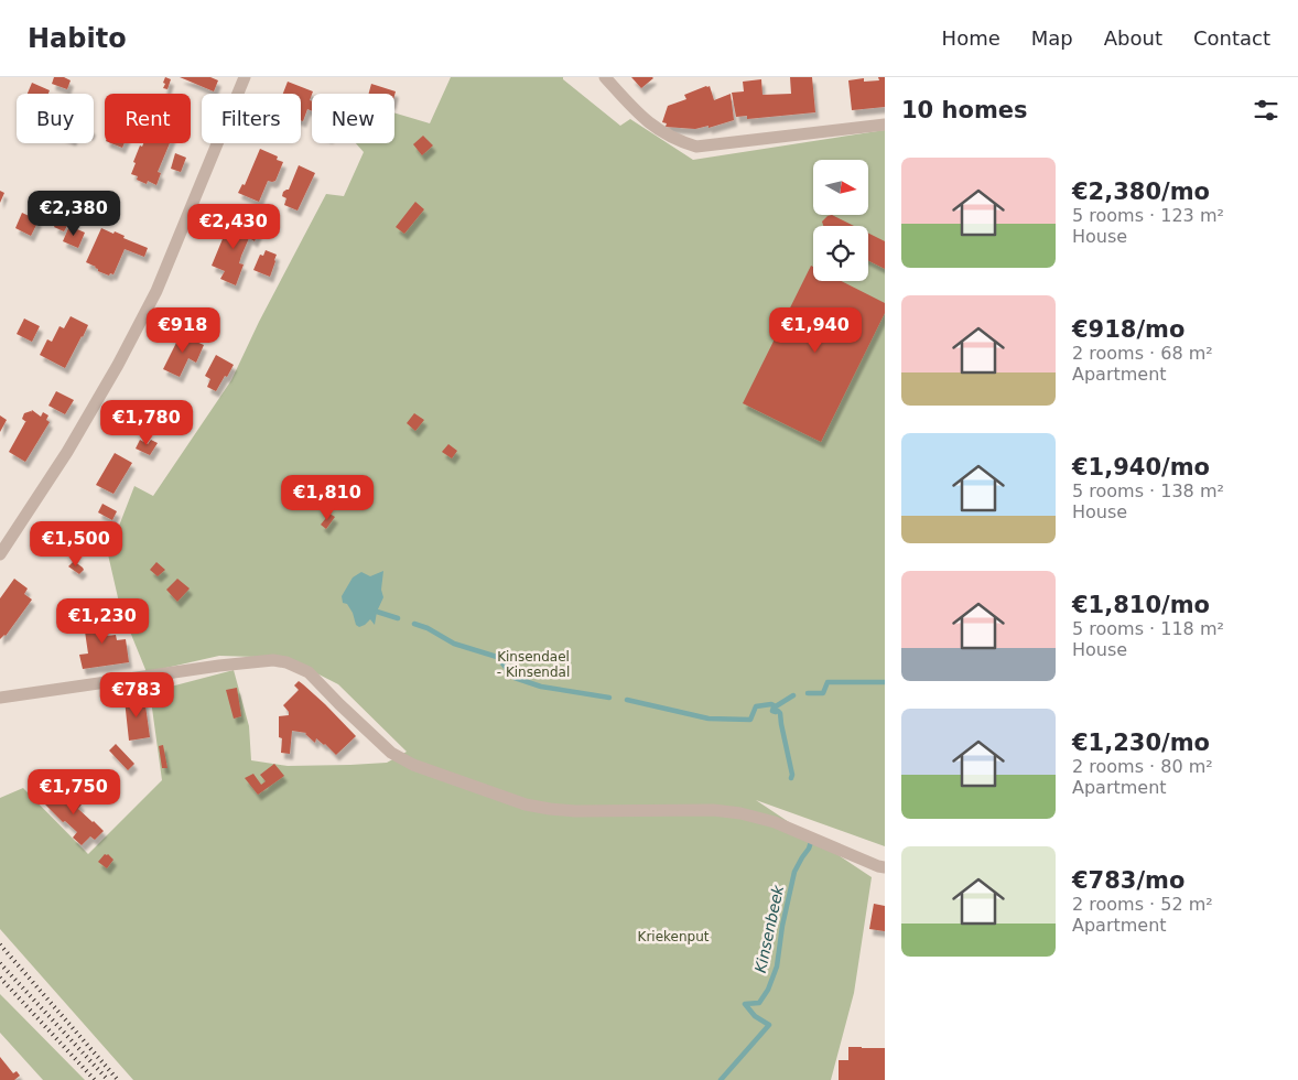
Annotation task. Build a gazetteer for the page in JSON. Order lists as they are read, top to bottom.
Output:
{
  "water": ["Kinsenbeek"],
  "parks": ["Kinsendael - Kinsendal", "Kriekenput"],
  "north": "right",
  "page": {
    "header": "Habito",
    "nav": [
      "Home",
      "Map",
      "About",
      "Contact"
    ],
    "heading": "10 homes",
    "chip": [
      "Buy",
      "Rent",
      "Filters",
      "New"
    ],
    "list": [
      {
        "name": "€2,380/mo",
        "note": "5 rooms · 123 m² · House"
      },
      {
        "name": "€918/mo",
        "note": "2 rooms · 68 m² · Apartment"
      },
      {
        "name": "€1,940/mo",
        "note": "5 rooms · 138 m² · House"
      },
      {
        "name": "€1,810/mo",
        "note": "5 rooms · 118 m² · House"
      },
      {
        "name": "€1,230/mo",
        "note": "2 rooms · 80 m² · Apartment"
      },
      {
        "name": "€783/mo",
        "note": "2 rooms · 52 m² · Apartment"
      }
    ],
    "price": [
      "€2,380",
      "€2,430",
      "€918",
      "€1,940",
      "€1,780",
      "€1,810",
      "€1,500",
      "€1,230",
      "€783",
      "€1,750"
    ]
  }
}
